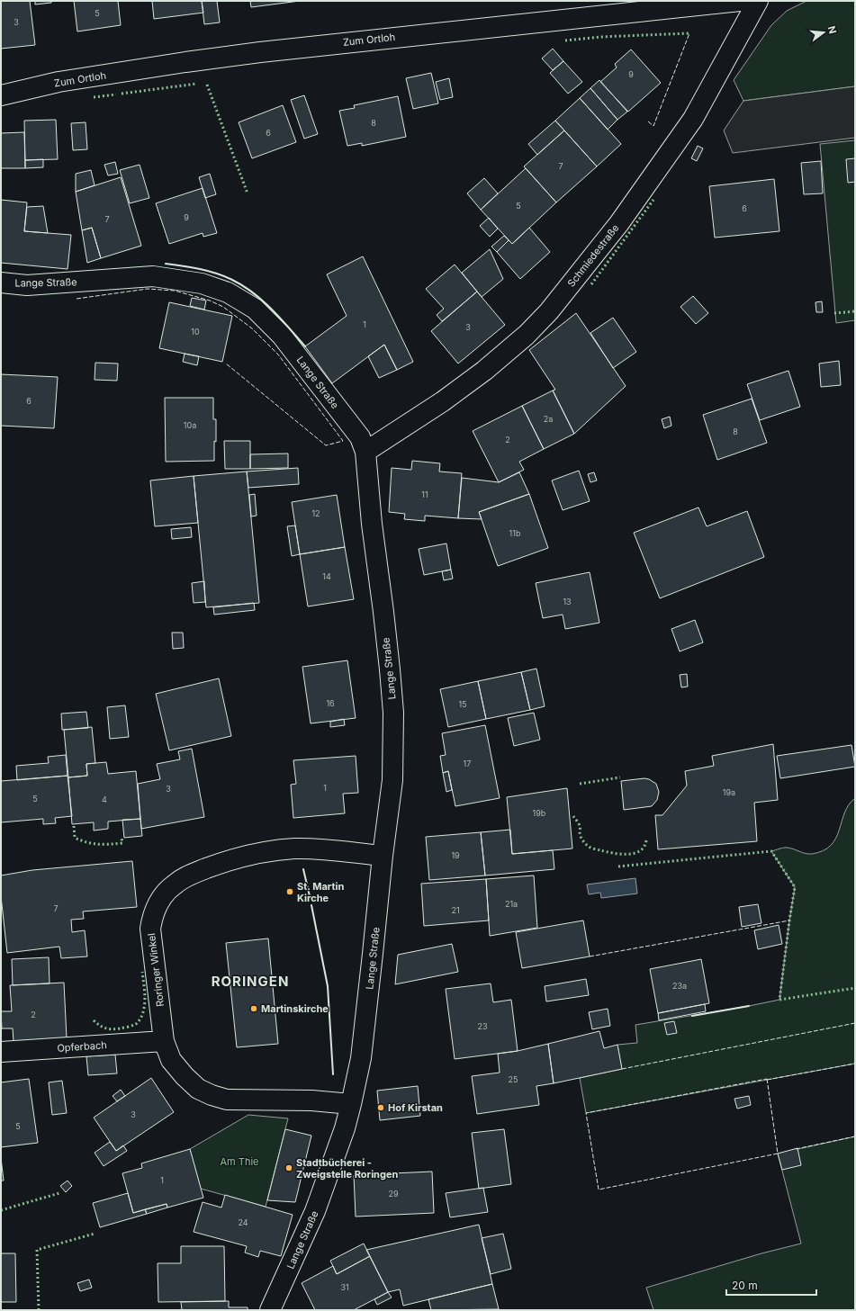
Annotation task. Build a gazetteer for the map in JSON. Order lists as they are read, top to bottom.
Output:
{
  "streets": {
    "street": [
      "Zum Ortloh",
      "Schmiedestraße",
      "Lange Straße",
      "Roringer Winkel",
      "Opferbach"
    ]
  },
  "crossings": [
    ["Schmiedestraße", "Lange Straße"],
    ["Lange Straße", "Roringer Winkel"],
    ["Roringer Winkel", "Opferbach"]
  ],
  "districts": ["RORINGEN"],
  "parks": ["Am Thie"],
  "places": [
    "St. Martin Kirche",
    "Martinskirche",
    "Hof Kirstan",
    "Stadtbücherei - Zweigstelle Roringen"
  ],
  "house_numbers": [
    "5",
    "3",
    "9",
    "8",
    "6",
    "7",
    "5",
    "6",
    "9",
    "7",
    "1",
    "3",
    "10",
    "6",
    "2a",
    "10a",
    "8",
    "2",
    "11",
    "12",
    "11b",
    "14",
    "13",
    "16",
    "15",
    "17",
    "1",
    "3",
    "19a",
    "5",
    "4",
    "19b",
    "19",
    "21a",
    "7",
    "21",
    "23a",
    "2",
    "23",
    "25",
    "3",
    "5",
    "1",
    "29",
    "24",
    "31"
  ],
  "scale_bar": "20 m",
  "north": "right"
}
